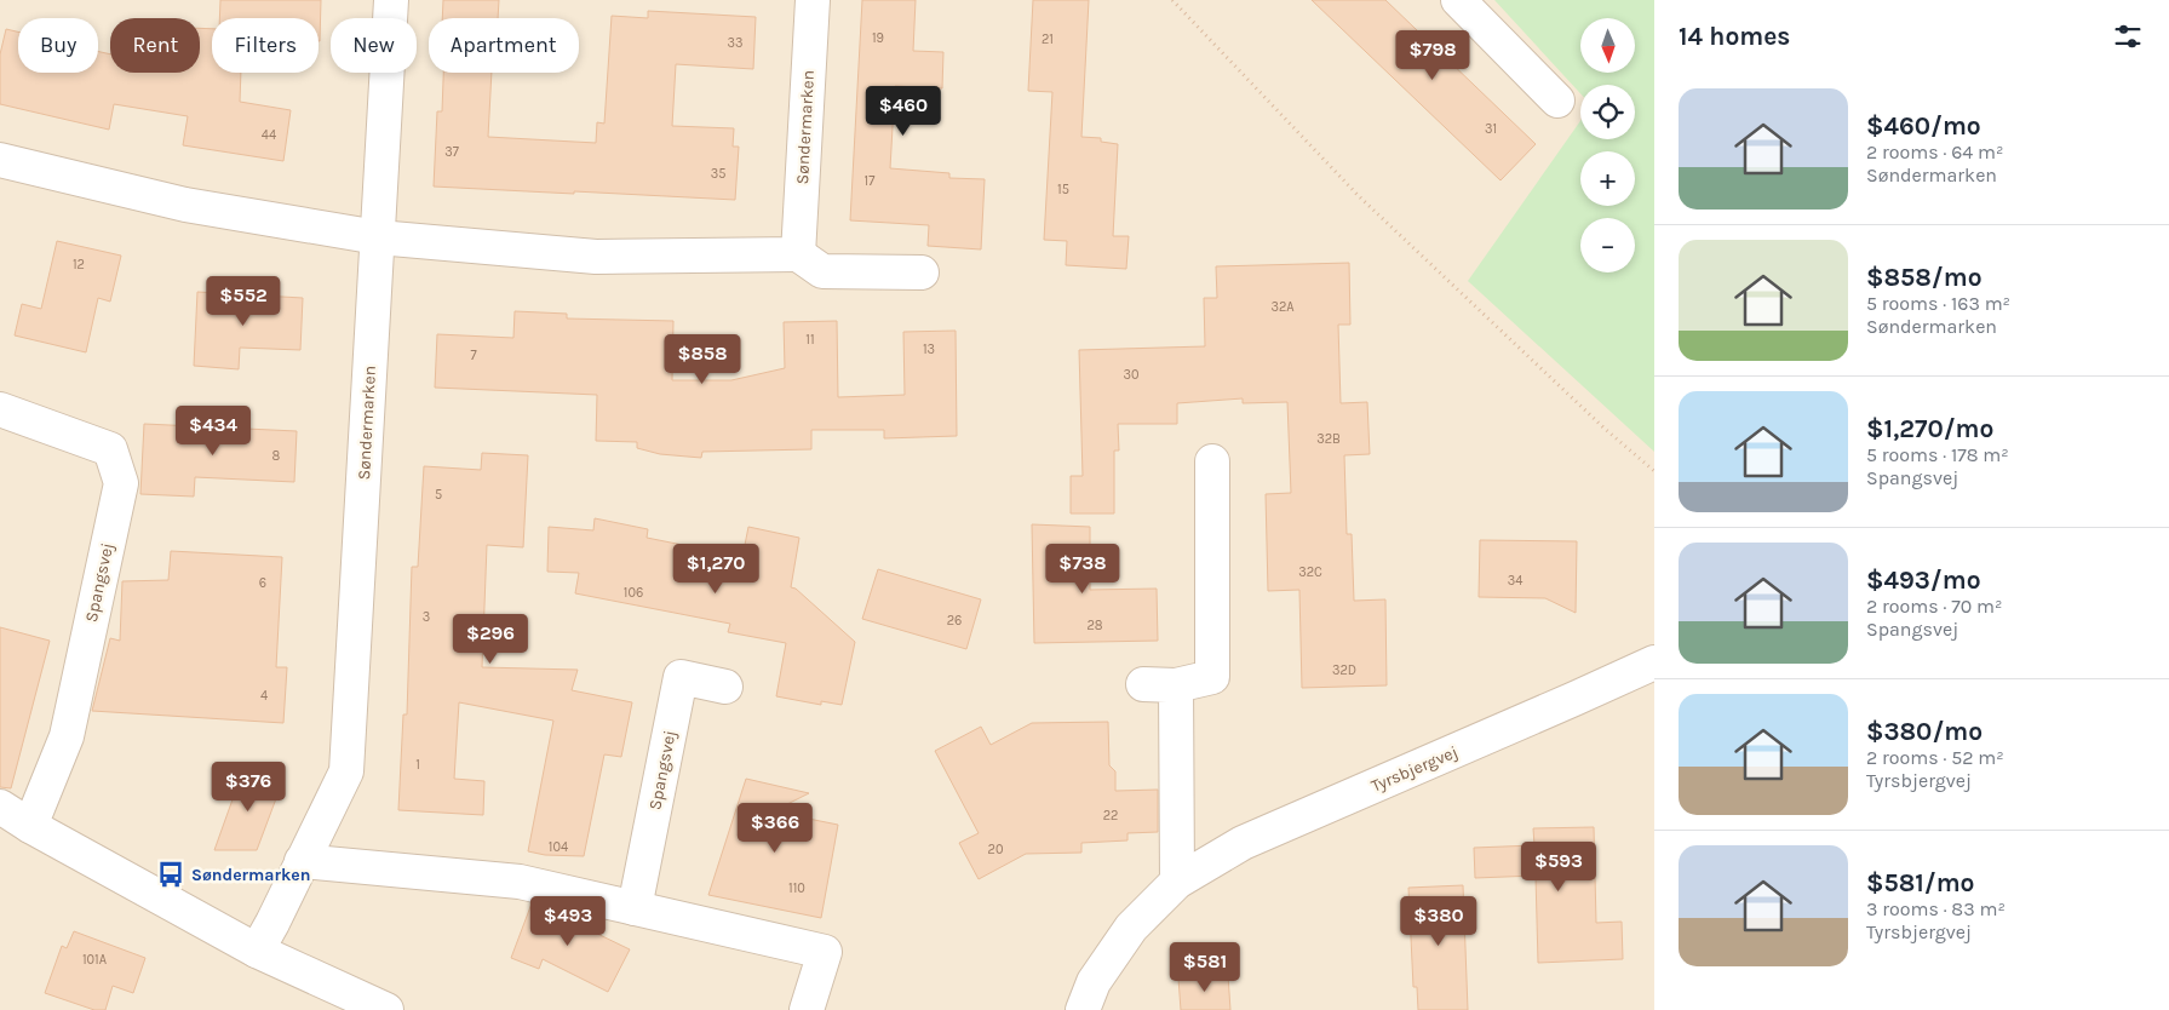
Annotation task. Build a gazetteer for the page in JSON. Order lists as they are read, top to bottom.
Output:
{
  "streets": {
    "street": ["Søndermarken", "Spangsvej", "Tyrsbjergvej"]
  },
  "places": {
    "bus stop": ["Søndermarken"]
  },
  "house_numbers": [
    "19",
    "21",
    "33",
    "31",
    "44",
    "37",
    "35",
    "17",
    "15",
    "12",
    "32A",
    "11",
    "13",
    "7",
    "30",
    "32B",
    "8",
    "5",
    "32C",
    "34",
    "6",
    "106",
    "3",
    "26",
    "28",
    "32D",
    "4",
    "1",
    "22",
    "104",
    "20",
    "110",
    "101A"
  ],
  "north": "bottom",
  "page": {
    "heading": "14 homes",
    "map_buttons": ["+", "−"],
    "chip": [
      "Buy",
      "Rent",
      "Filters",
      "New",
      "Apartment"
    ],
    "price": [
      "$798",
      "$460",
      "$552",
      "$858",
      "$434",
      "$1,270",
      "$738",
      "$296",
      "$376",
      "$366",
      "$593",
      "$493",
      "$380",
      "$581"
    ],
    "list": [
      {
        "name": "$460/mo",
        "note": "2 rooms · 64 m² · Søndermarken"
      },
      {
        "name": "$858/mo",
        "note": "5 rooms · 163 m² · Søndermarken"
      },
      {
        "name": "$1,270/mo",
        "note": "5 rooms · 178 m² · Spangsvej"
      },
      {
        "name": "$493/mo",
        "note": "2 rooms · 70 m² · Spangsvej"
      },
      {
        "name": "$380/mo",
        "note": "2 rooms · 52 m² · Tyrsbjergvej"
      },
      {
        "name": "$581/mo",
        "note": "3 rooms · 83 m² · Tyrsbjergvej"
      }
    ]
  }
}
